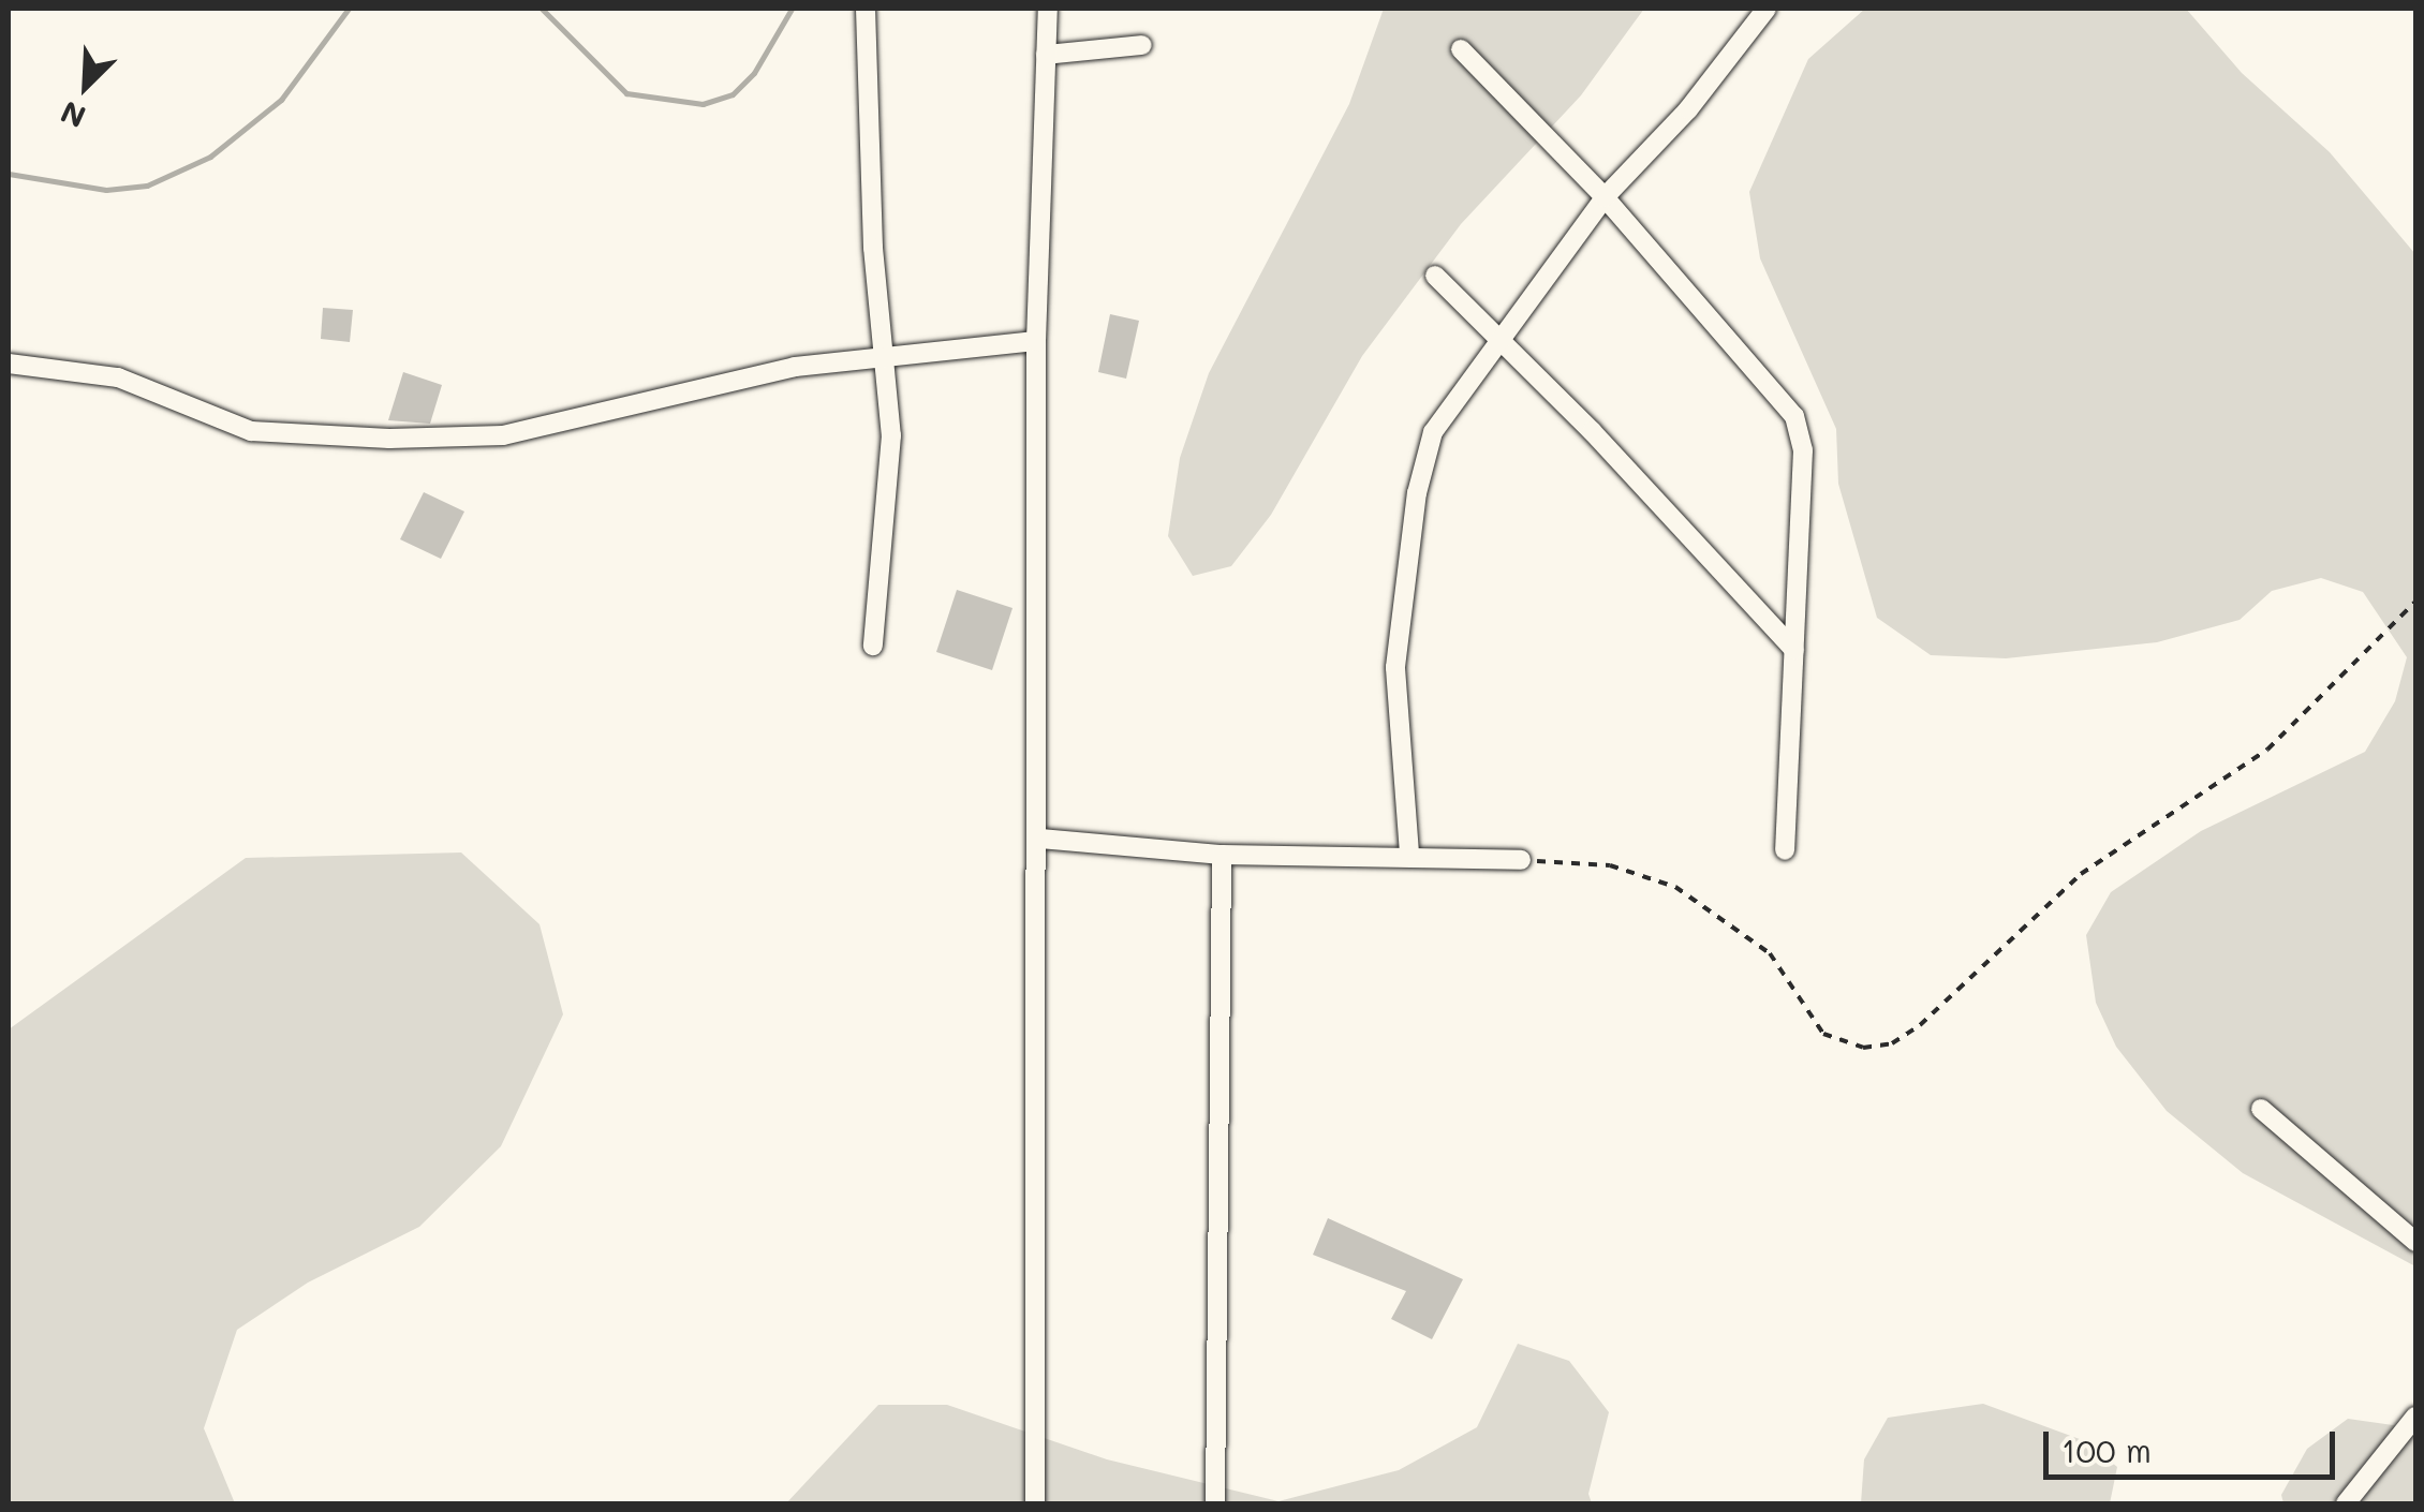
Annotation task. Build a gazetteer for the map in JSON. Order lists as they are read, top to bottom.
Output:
{
  "scale_bar": "100 m",
  "north": "bottom left"
}
